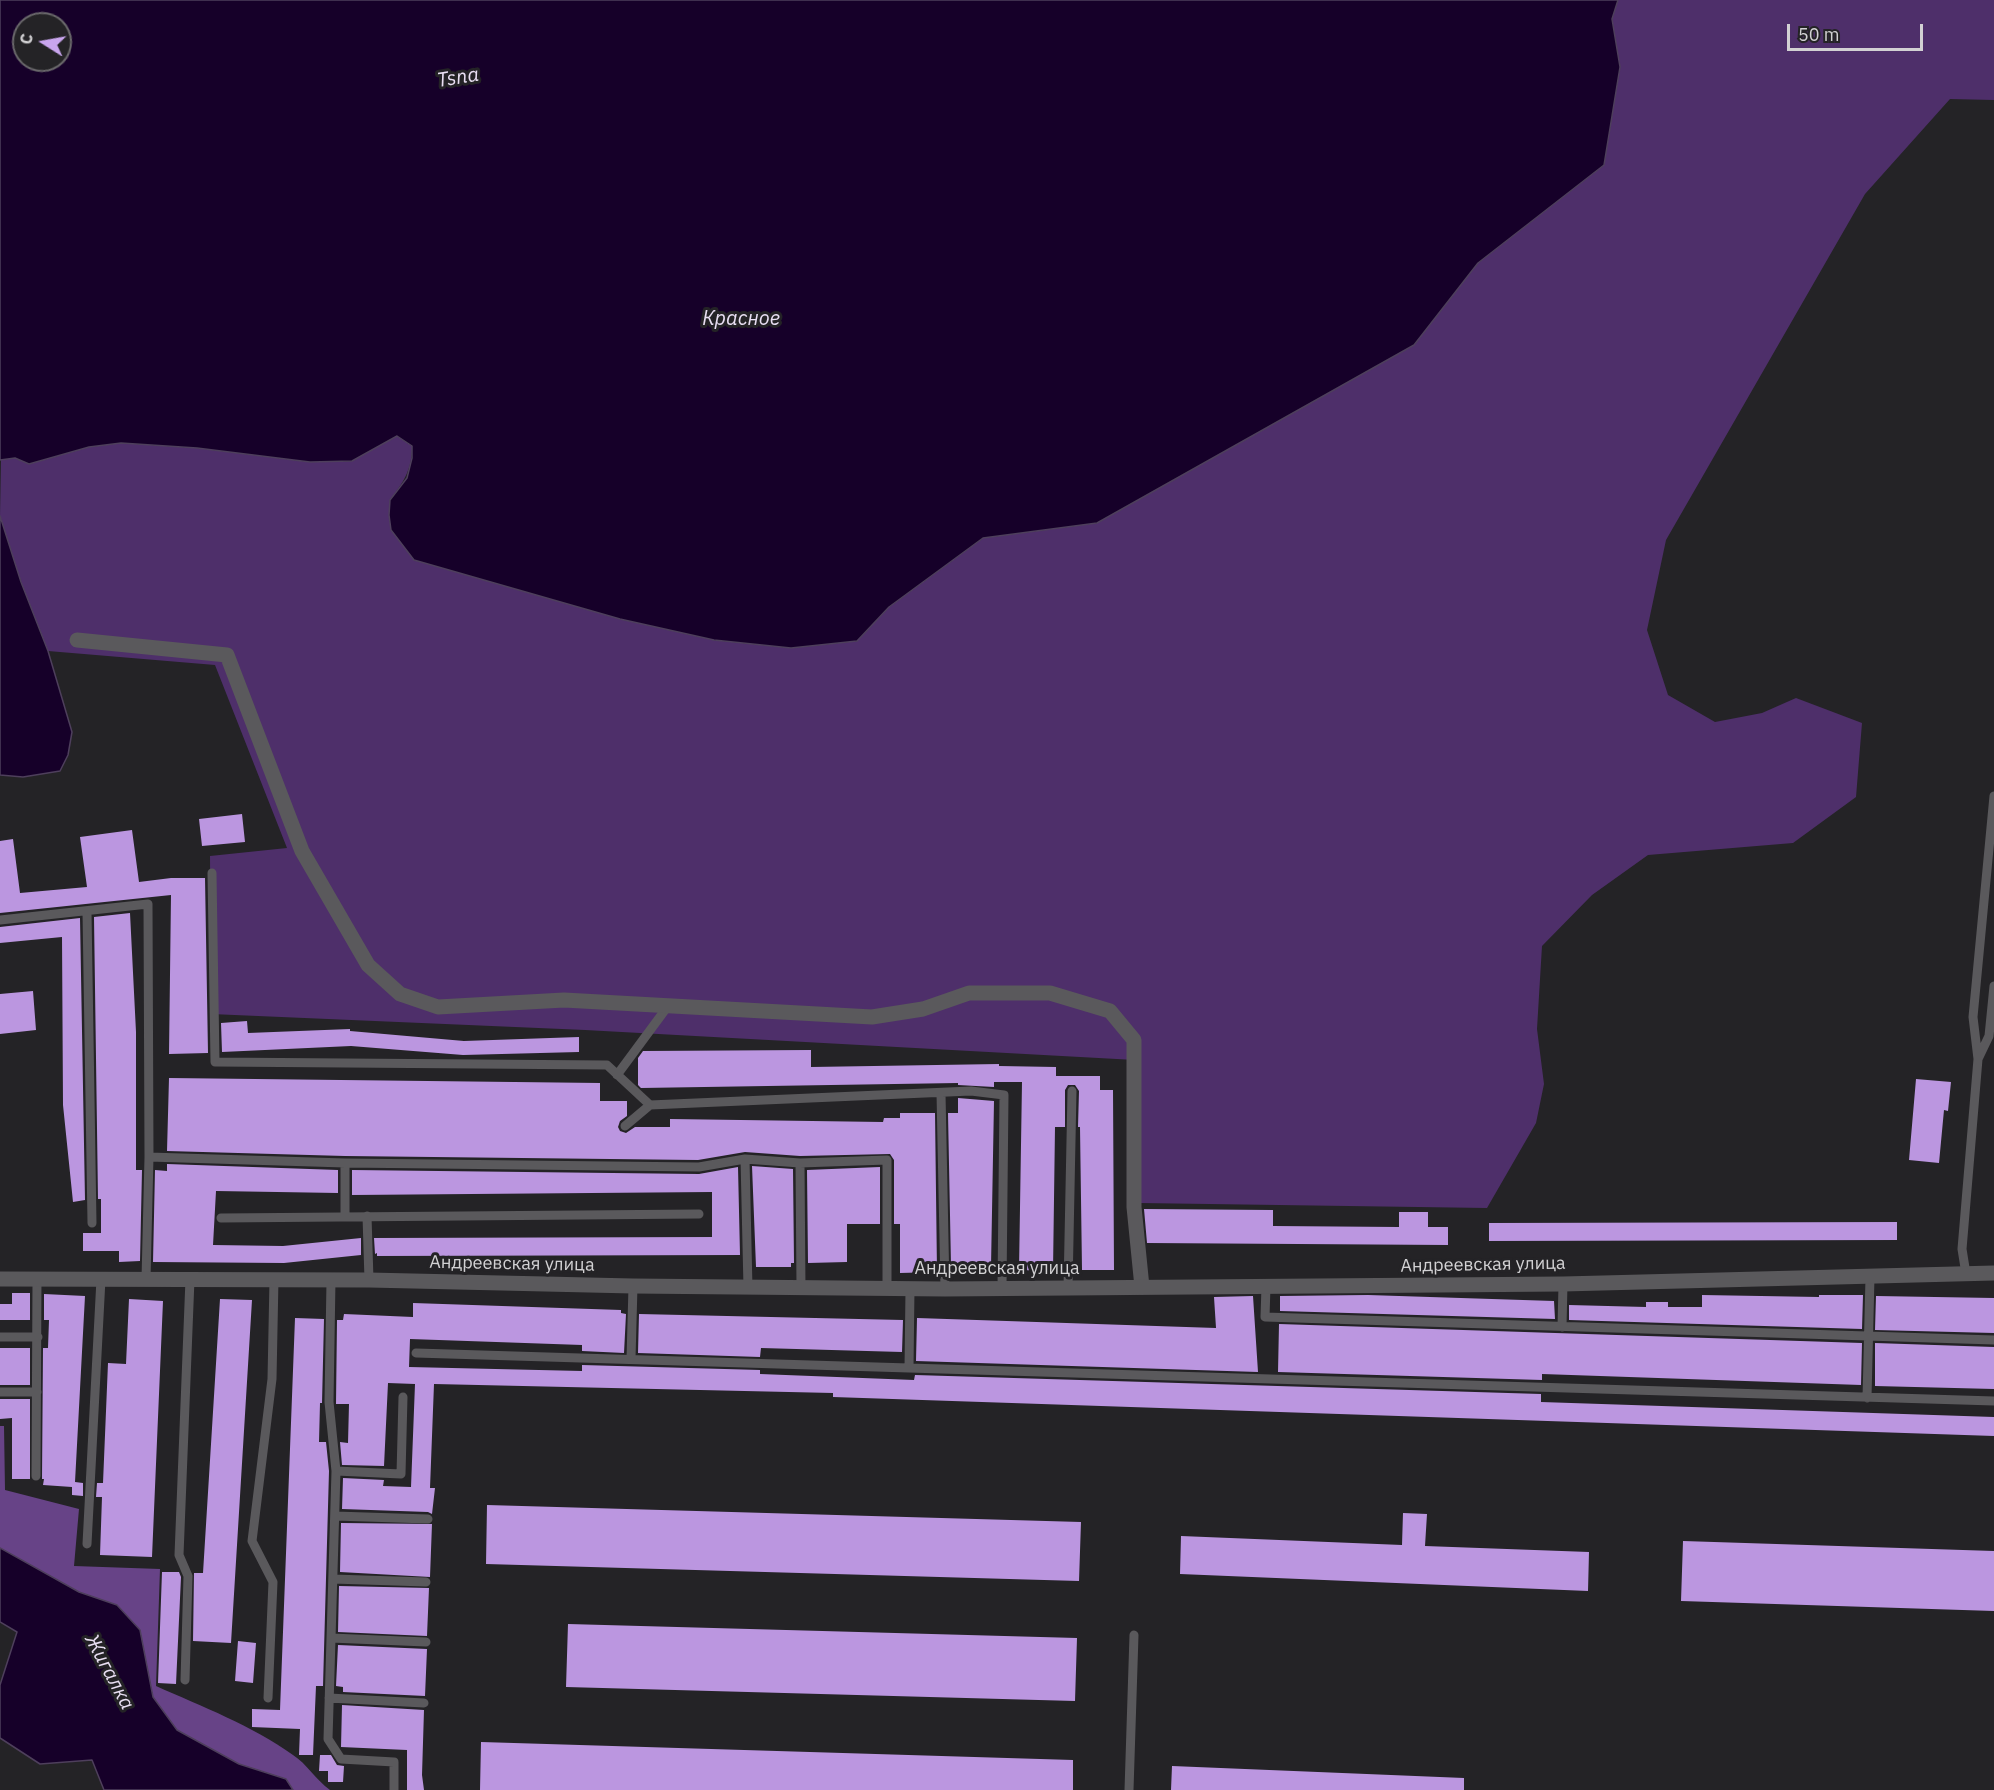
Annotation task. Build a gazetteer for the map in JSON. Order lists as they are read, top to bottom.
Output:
{
  "streets": {
    "street": ["Андреевская улица"]
  },
  "water": ["Tsna", "Красное", "Жигалка"],
  "scale_bar": "50 m",
  "north": "left"
}
